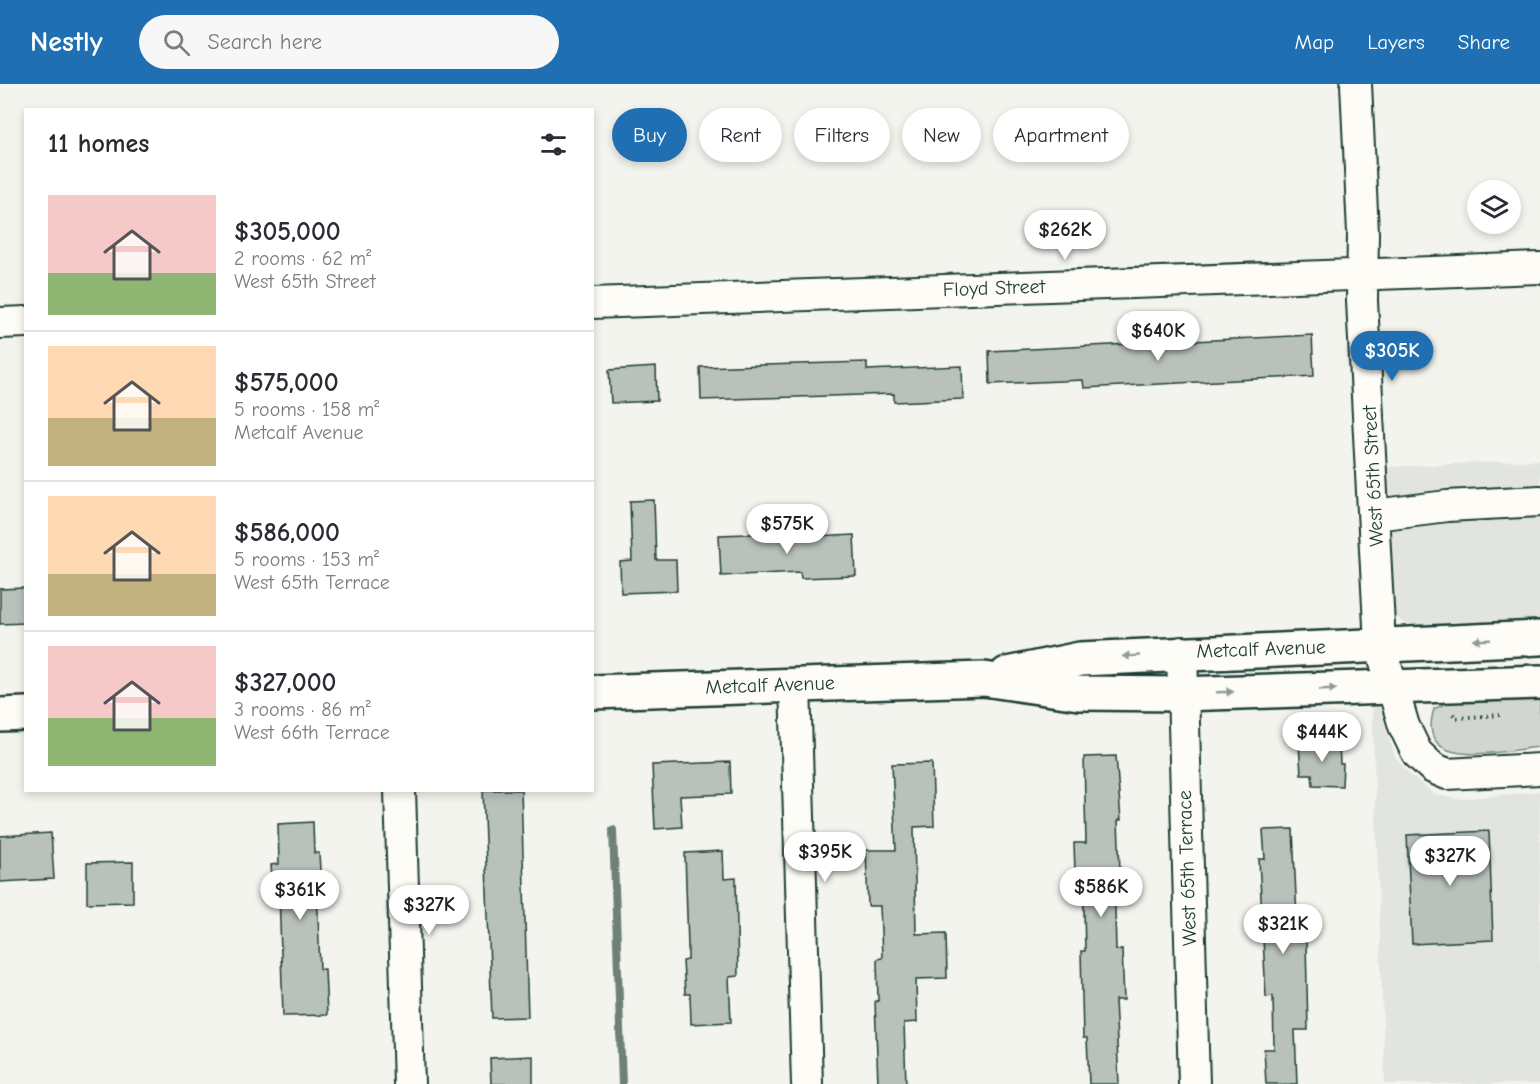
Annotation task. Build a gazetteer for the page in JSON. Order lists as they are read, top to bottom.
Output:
{
  "streets": {
    "main road": ["Metcalf Avenue"],
    "street": ["Floyd Street", "West 65th Street", "West 65th Terrace"]
  },
  "crossings": [
    ["Floyd Street", "West 65th Street"],
    ["West 65th Street", "Metcalf Avenue"],
    ["Metcalf Avenue", "West 65th Terrace"]
  ],
  "page": {
    "header": "Nestly",
    "search": "Search here",
    "nav": ["Map", "Layers", "Share"],
    "chip": [
      "Buy",
      "Rent",
      "Filters",
      "New",
      "Apartment"
    ],
    "heading": "11 homes",
    "list": [
      {
        "name": "$305,000",
        "note": "2 rooms · 62 m² · West 65th Street"
      },
      {
        "name": "$575,000",
        "note": "5 rooms · 158 m² · Metcalf Avenue"
      },
      {
        "name": "$586,000",
        "note": "5 rooms · 153 m² · West 65th Terrace"
      },
      {
        "name": "$327,000",
        "note": "3 rooms · 86 m² · West 66th Terrace"
      }
    ],
    "price": [
      "$262K",
      "$640K",
      "$305K",
      "$575K",
      "$444K",
      "$395K",
      "$327K",
      "$586K",
      "$361K",
      "$327K",
      "$321K"
    ]
  }
}
